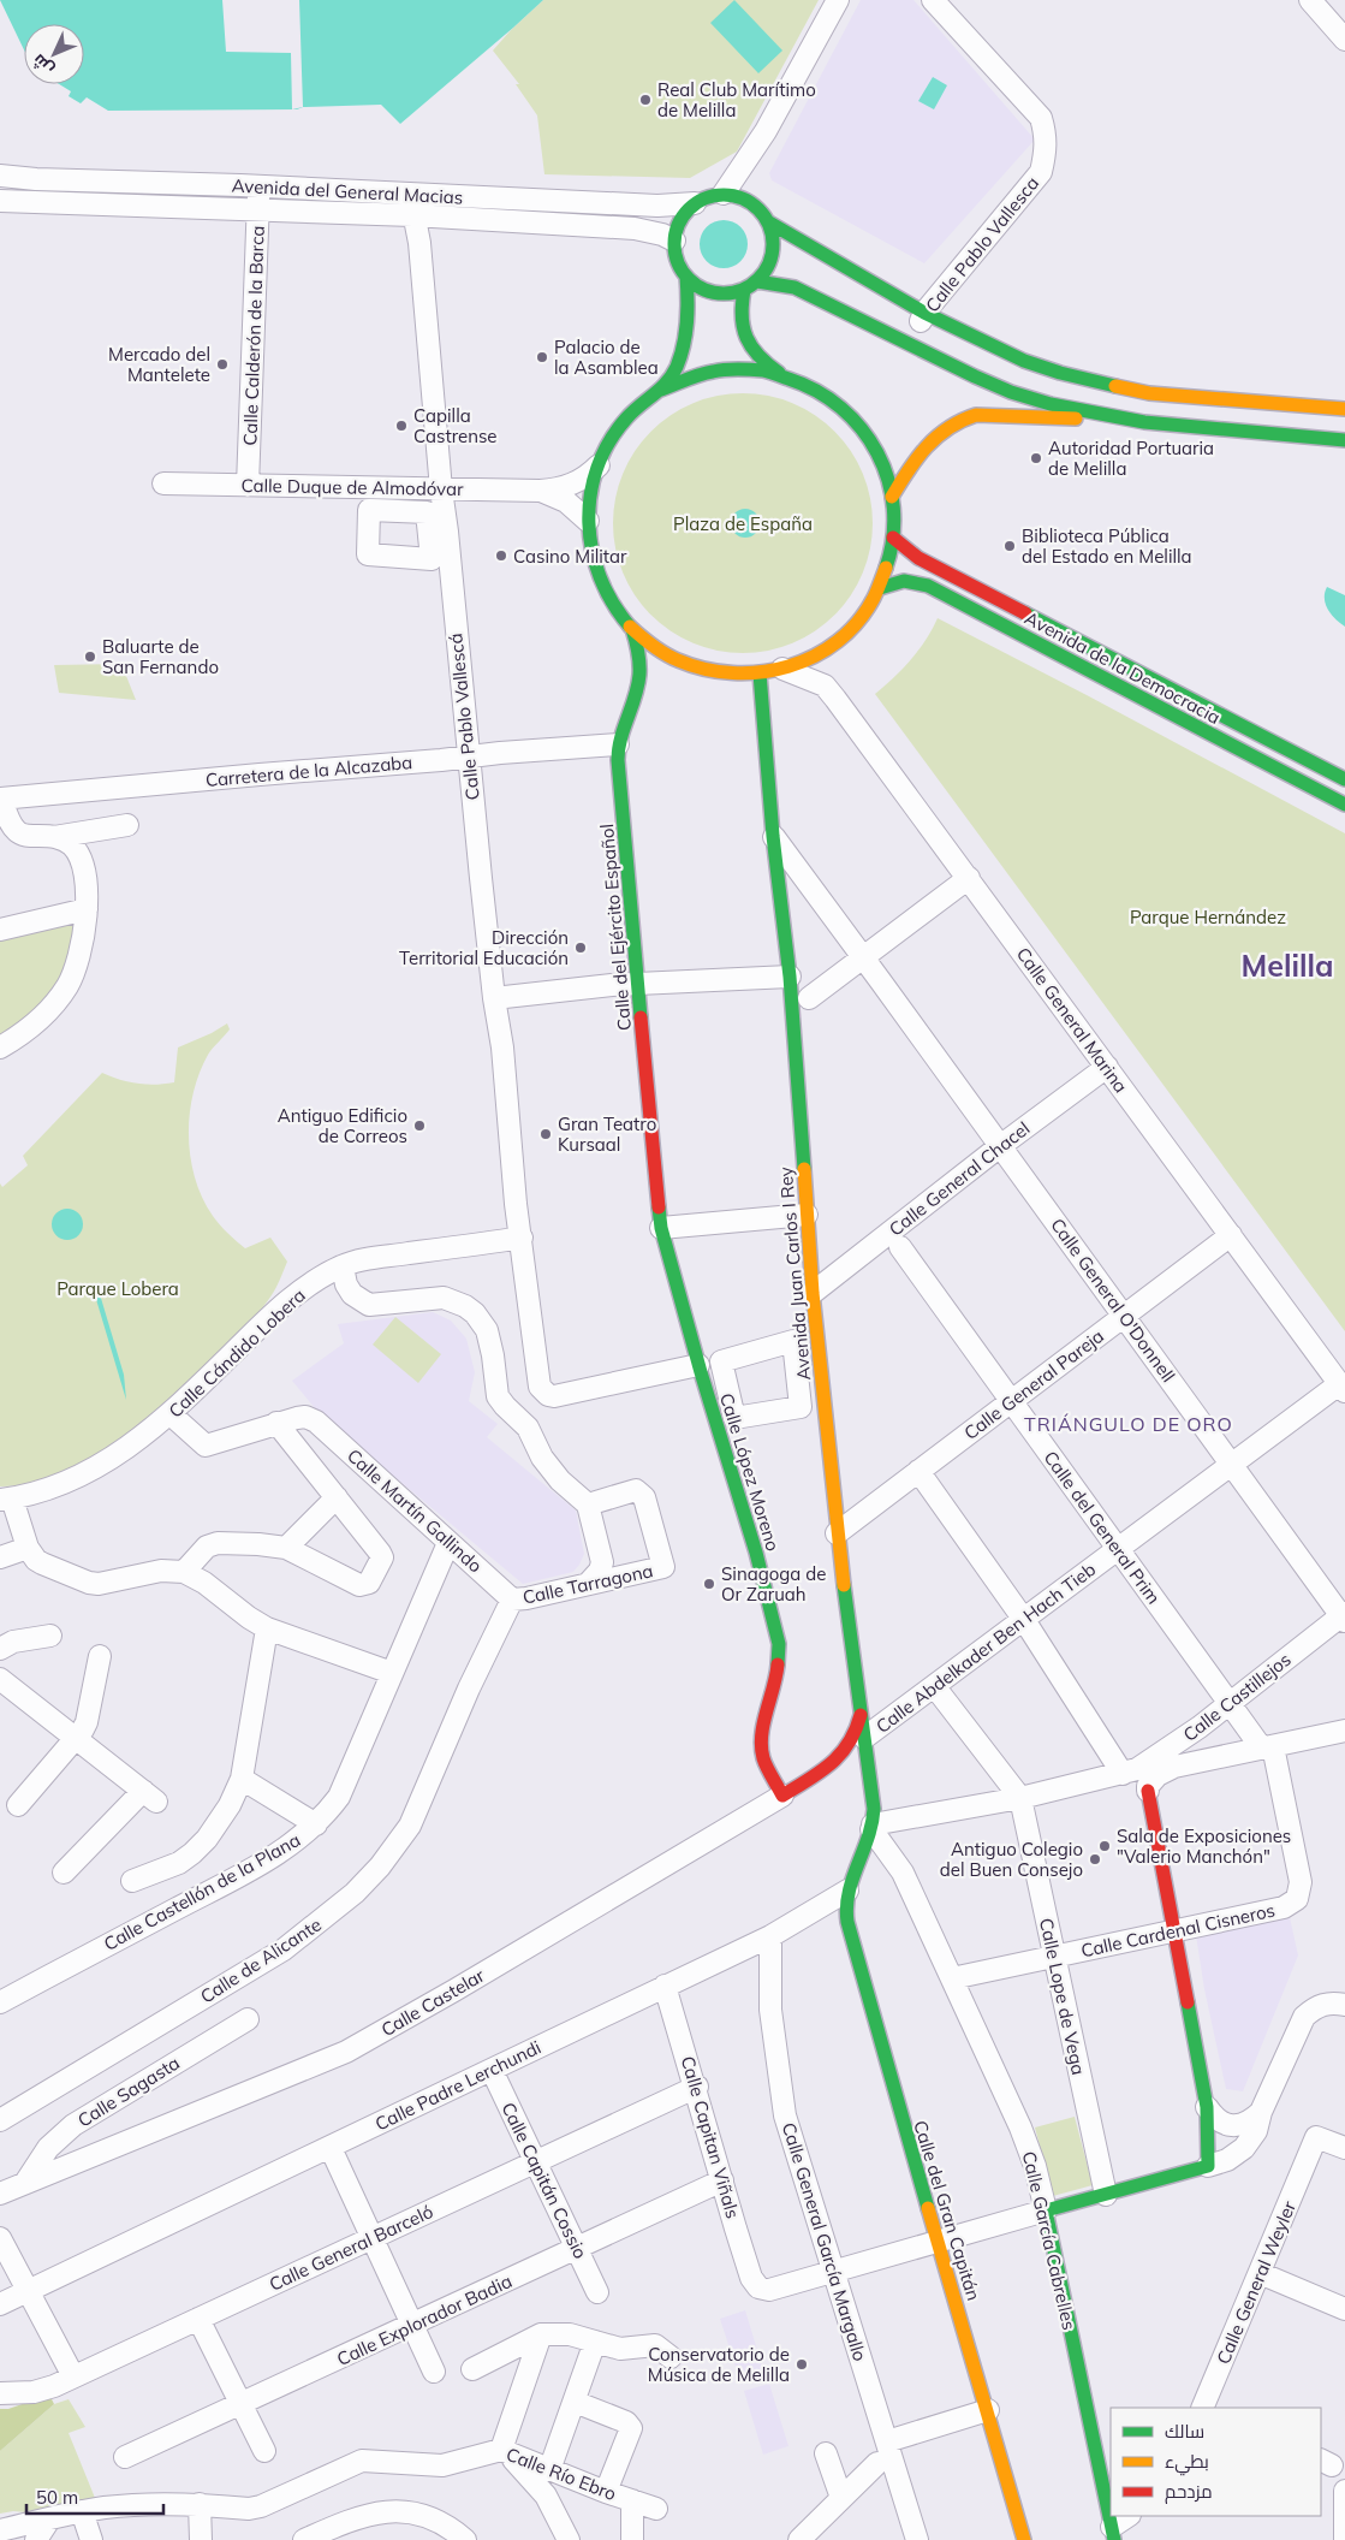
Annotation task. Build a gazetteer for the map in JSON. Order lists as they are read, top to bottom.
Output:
{
  "streets": {
    "main road": [
      "Avenida de la Democracia",
      "Calle del Ejército Español",
      "Avenida Juan Carlos I Rey",
      "Calle López Moreno",
      "Calle Castelar",
      "Calle del Gran Capitán",
      "Calle García Cabrelles"
    ],
    "street": [
      "Avenida del General Macias",
      "Calle Pablo Vallesca",
      "Calle Calderón de la Barca",
      "Calle Duque de Almodóvar",
      "Calle Pablo Vallescá",
      "Carretera de la Alcazaba",
      "Calle General Marina",
      "Calle General Chacel",
      "Calle General O'Donnell",
      "Calle Cándido Lobera",
      "Calle General Pareja",
      "Calle Martín Gallindo",
      "Calle del General Prim",
      "Calle Tarragona",
      "Calle Abdelkader Ben Hach Tieb",
      "Calle Castillejos",
      "Calle Castellón de la Plana",
      "Calle Cardenal Cisneros",
      "Calle de Alicante",
      "Calle Lope de Vega",
      "Calle Padre Lerchundi",
      "Calle Sagasta",
      "Calle Capitan Viñals",
      "Calle Capitán Cossio",
      "Calle General García Margallo",
      "Calle General Barceló",
      "Calle General Weyler",
      "Calle Explorador Badia",
      "Calle Río Ebro"
    ]
  },
  "crossings": [
    ["Avenida del General Macias", "Calle Calderón de la Barca"],
    ["Avenida del General Macias", "Calle Pablo Vallescá"],
    ["Calle Calderón de la Barca", "Calle Duque de Almodóvar"],
    ["Calle Duque de Almodóvar", "Calle Pablo Vallescá"],
    ["Calle Pablo Vallescá", "Carretera de la Alcazaba"],
    ["Calle Pablo Vallescá", "Calle Cándido Lobera"],
    ["Calle Pablo Vallescá", "Calle López Moreno"],
    ["Carretera de la Alcazaba", "Calle del Ejército Español"],
    ["Calle del Ejército Español", "Calle López Moreno"],
    ["Calle General Marina", "Calle General Chacel"],
    ["Calle General Marina", "Calle General Pareja"],
    ["Calle General Marina", "Calle Abdelkader Ben Hach Tieb"],
    ["Calle General Chacel", "Avenida Juan Carlos I Rey"],
    ["Calle General Chacel", "Calle General O'Donnell"],
    ["Avenida Juan Carlos I Rey", "Calle General O'Donnell"],
    ["Avenida Juan Carlos I Rey", "Calle General Pareja"],
    ["Avenida Juan Carlos I Rey", "Calle Abdelkader Ben Hach Tieb"],
    ["Avenida Juan Carlos I Rey", "Calle Castillejos"],
    ["Avenida Juan Carlos I Rey", "Calle Castelar"],
    ["Avenida Juan Carlos I Rey", "Calle García Cabrelles"],
    ["Calle General O'Donnell", "Calle General Pareja"],
    ["Calle General O'Donnell", "Calle Abdelkader Ben Hach Tieb"],
    ["Calle General O'Donnell", "Calle Castillejos"],
    ["Calle General Pareja", "Calle del General Prim"],
    ["Calle López Moreno", "Calle Castelar"],
    ["Calle Martín Gallindo", "Calle Tarragona"],
    ["Calle Martín Gallindo", "Calle Castellón de la Plana"],
    ["Calle Martín Gallindo", "Calle de Alicante"],
    ["Calle del General Prim", "Calle Abdelkader Ben Hach Tieb"],
    ["Calle del General Prim", "Calle Castillejos"],
    ["Calle del General Prim", "Calle Cardenal Cisneros"],
    ["Calle Tarragona", "Calle de Alicante"],
    ["Calle Castillejos", "Calle Lope de Vega"],
    ["Calle Castillejos", "Calle García Cabrelles"],
    ["Calle Cardenal Cisneros", "Calle Lope de Vega"],
    ["Calle Cardenal Cisneros", "Calle García Cabrelles"],
    ["Calle Castelar", "Calle Sagasta"],
    ["Calle Padre Lerchundi", "Calle Capitan Viñals"],
    ["Calle Padre Lerchundi", "Calle Capitán Cossio"],
    ["Calle Padre Lerchundi", "Calle del Gran Capitán"],
    ["Calle Padre Lerchundi", "Calle General García Margallo"],
    ["Calle Capitan Viñals", "Calle General García Margallo"],
    ["Calle Capitan Viñals", "Calle General Barceló"],
    ["Calle Capitan Viñals", "Calle Explorador Badia"],
    ["Calle Capitán Cossio", "Calle General Barceló"],
    ["Calle Capitán Cossio", "Calle Explorador Badia"]
  ],
  "districts": ["Melilla", "TRIÁNGULO DE ORO"],
  "parks": ["Plaza de España", "Parque Hernández", "Parque Lobera"],
  "places": [
    "Real Club Marítimo de Melilla",
    "Palacio de la Asamblea",
    "Mercado del Mantelete",
    "Capilla Castrense",
    "Autoridad Portuaria de Melilla",
    "Biblioteca Pública del Estado en Melilla",
    "Casino Militar",
    "Baluarte de San Fernando",
    "Dirección Territorial Educación",
    "Antiguo Edificio de Correos",
    "Gran Teatro Kursaal",
    "Sinagoga de Or Zaruah",
    "Sala de Exposiciones \"Valerio Manchón\"",
    "Antiguo Colegio del Buen Consejo",
    "Conservatorio de Música de Melilla"
  ],
  "legend": ["سالك", "بطيء", "مزدحم"],
  "scale_bar": "50 m",
  "north": "bottom left"
}
